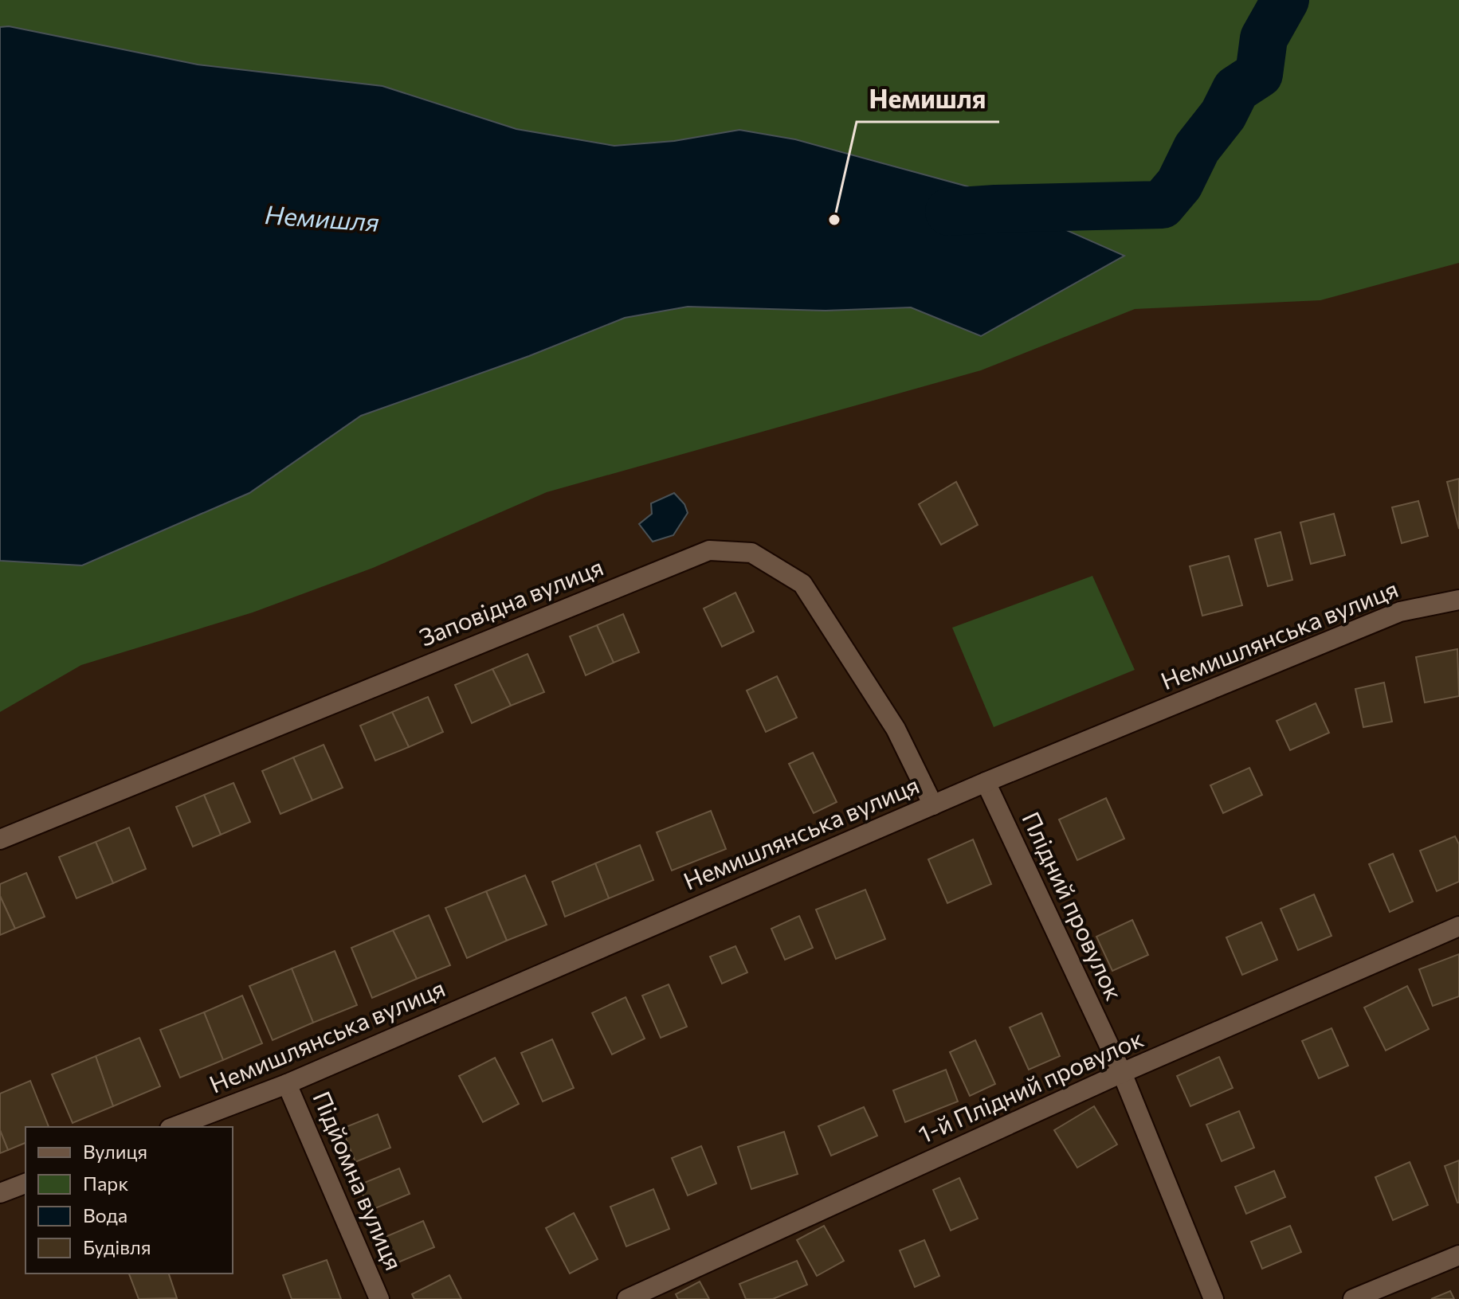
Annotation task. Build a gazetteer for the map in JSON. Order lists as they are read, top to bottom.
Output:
{
  "streets": {
    "street": [
      "Заповідна вулиця",
      "Немишлянська вулиця",
      "Плідний провулок",
      "1-й Плідний провулок",
      "Підйомна вулиця"
    ]
  },
  "crossings": [
    ["Заповідна вулиця", "Немишлянська вулиця"],
    ["Немишлянська вулиця", "Плідний провулок"],
    ["Немишлянська вулиця", "Підйомна вулиця"],
    ["Плідний провулок", "1-й Плідний провулок"]
  ],
  "water": ["Немишля"],
  "places": ["Немишля"],
  "legend": [
    "Вулиця",
    "Парк",
    "Вода",
    "Будівля"
  ]
}
